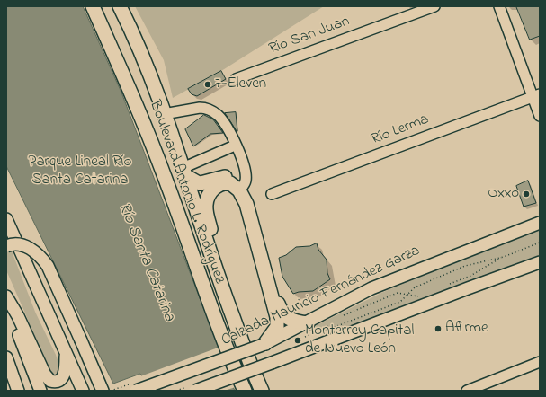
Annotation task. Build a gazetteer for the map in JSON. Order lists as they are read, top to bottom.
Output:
{
  "streets": {
    "highway": ["Boulevard Antonio L. Rodríguez"],
    "main road": ["Calzada Mauricio Fernández Garza"],
    "street": ["Río San Juan", "Río Lerma"]
  },
  "water": ["Río Santa Catarina"],
  "parks": ["Parque Lineal Río Santa Catarina"],
  "places": [
    "7-Eleven",
    "Oxxo",
    "Afirme",
    "Monterrey Capital de Nuevo León"
  ]
}
